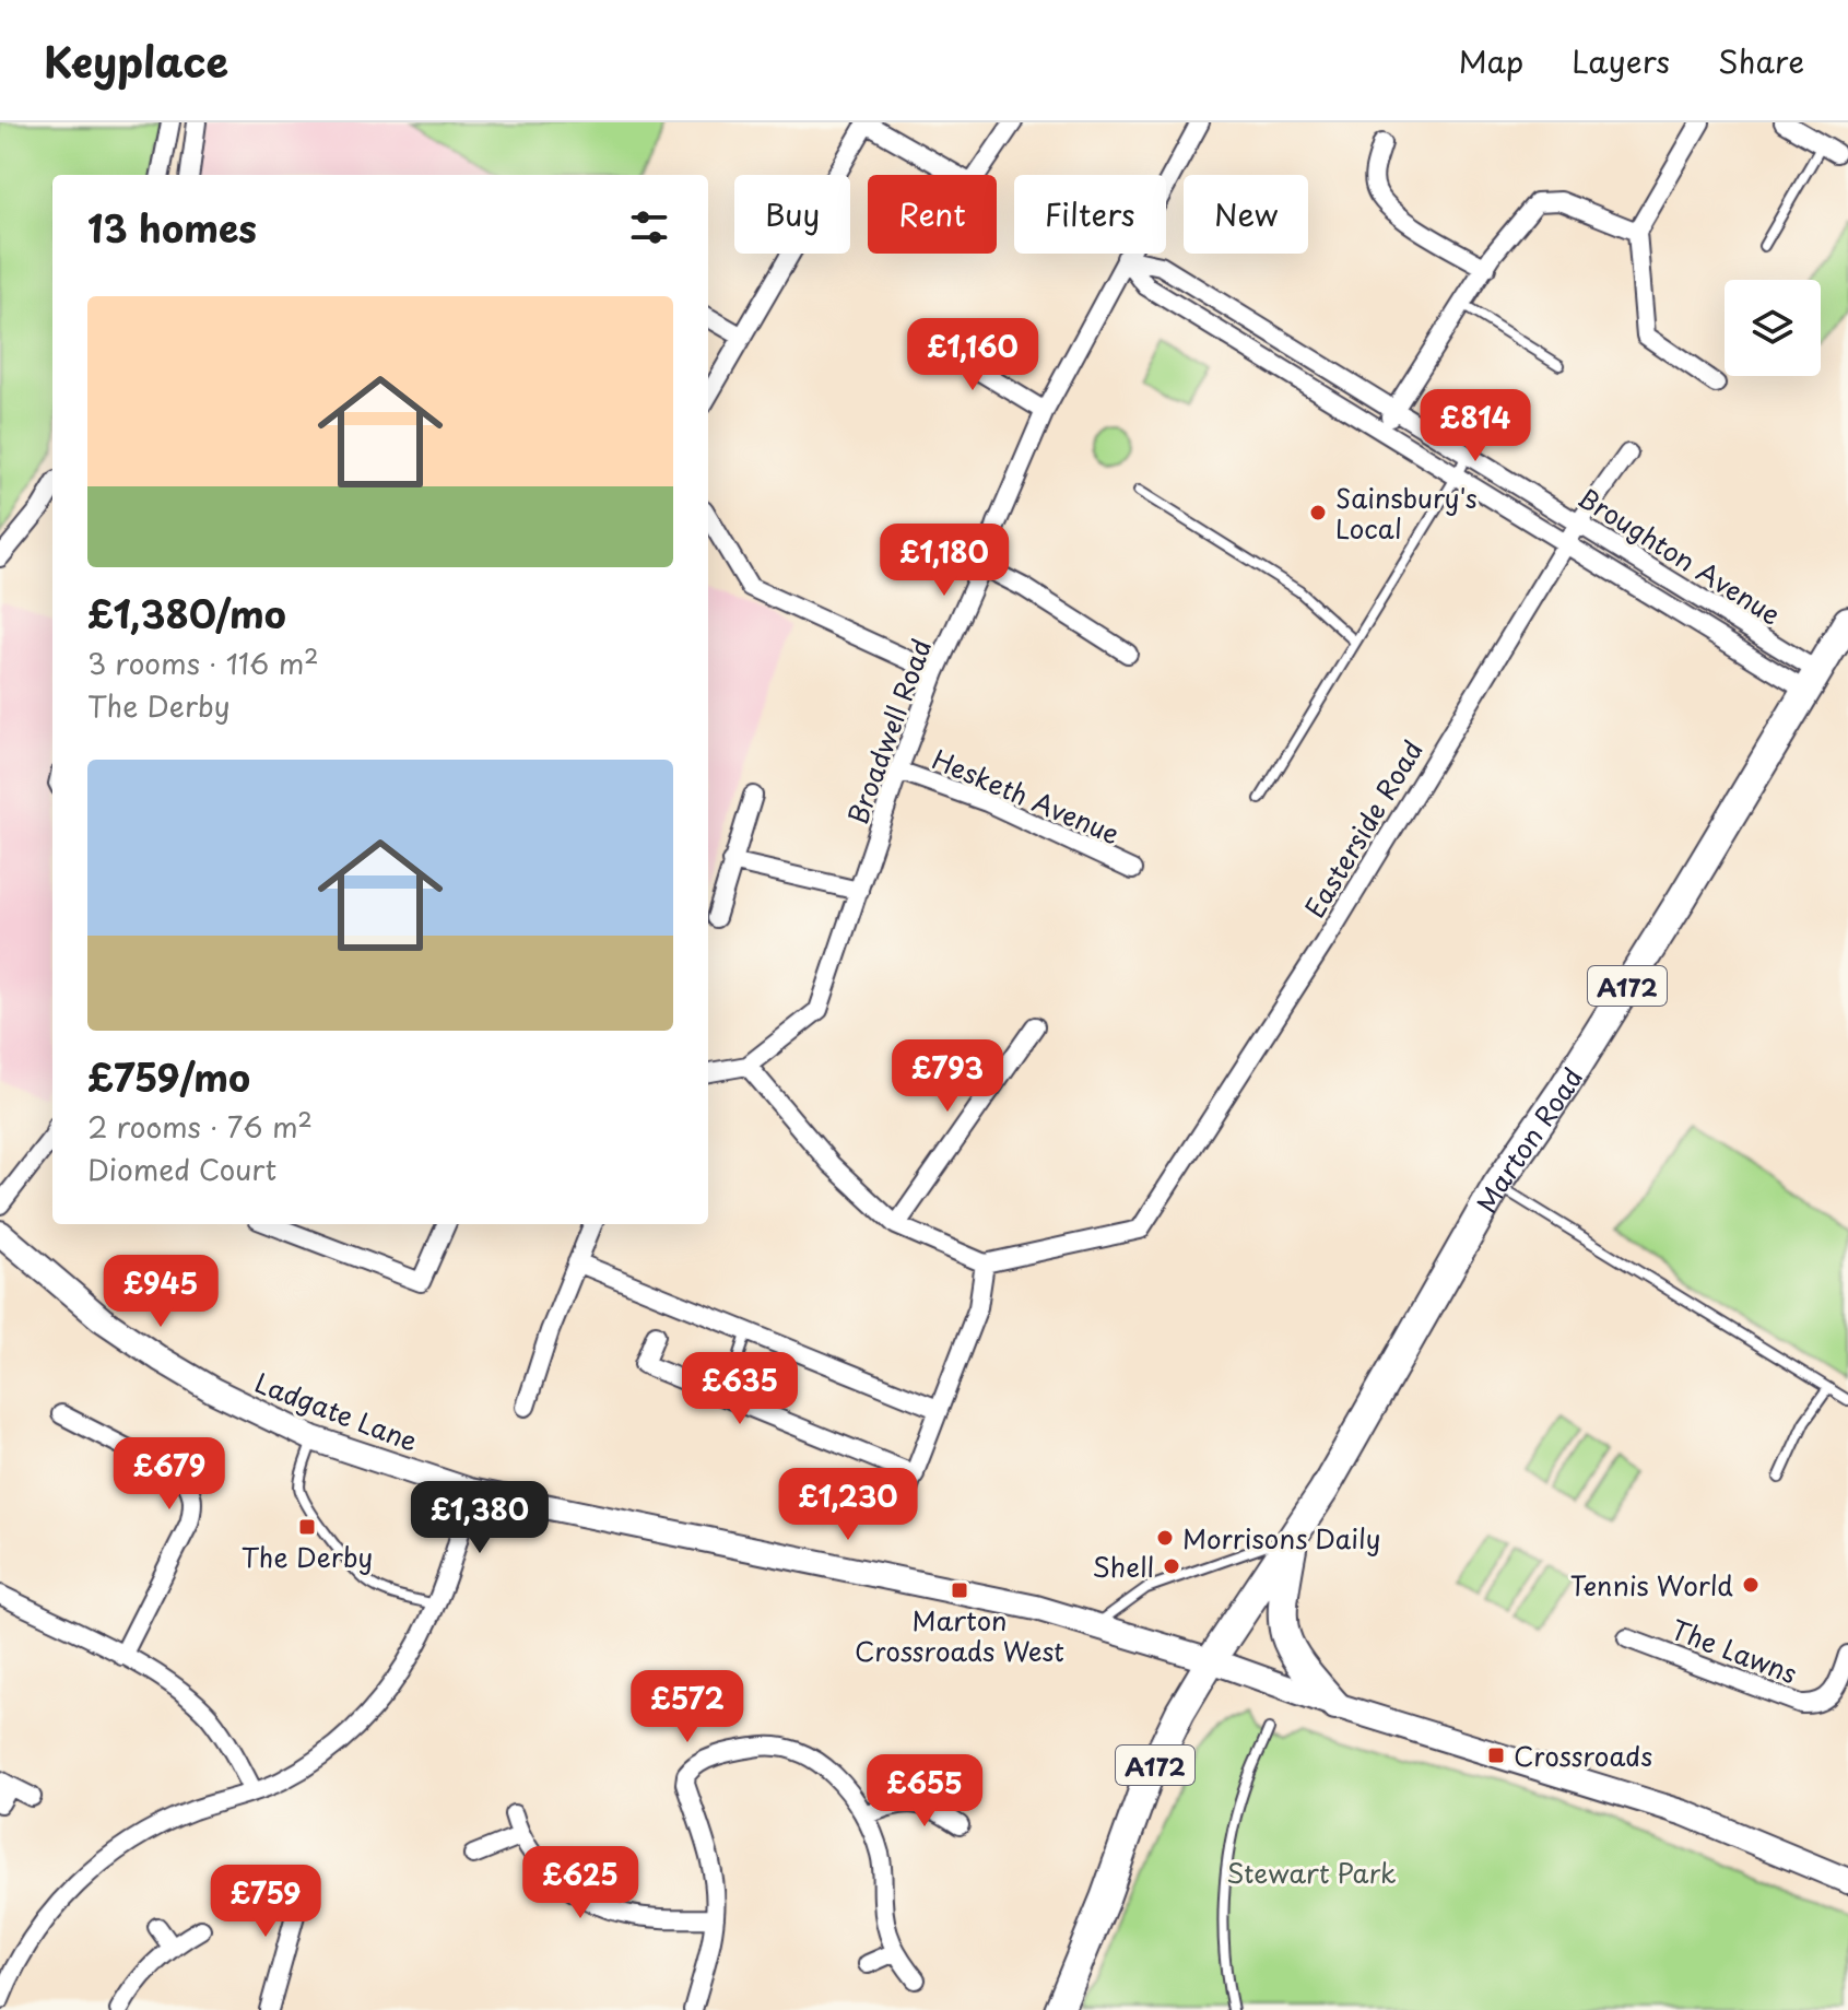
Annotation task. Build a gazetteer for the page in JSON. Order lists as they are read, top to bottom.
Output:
{
  "streets": {
    "main road": ["A172", "Marton Road", "Ladgate Lane"],
    "street": [
      "Broughton Avenue",
      "Broadwell Road",
      "Hesketh Avenue",
      "Easterside Road",
      "The Lawns"
    ]
  },
  "crossings": [
    ["Broughton Avenue", "Broadwell Road"],
    ["Broughton Avenue", "Easterside Road"],
    ["Broughton Avenue", "Marton Road"],
    ["Broadwell Road", "Hesketh Avenue"],
    ["A172", "Marton Road"],
    ["A172", "Ladgate Lane"],
    ["Marton Road", "Ladgate Lane"]
  ],
  "parks": ["Stewart Park"],
  "places": {
    "other": [
      "Sainsbury's Local",
      "Morrisons Daily",
      "Shell",
      "Tennis World"
    ],
    "transit": ["The Derby", "Marton Crossroads West", "Crossroads"]
  },
  "page": {
    "header": "Keyplace",
    "nav": ["Map", "Layers", "Share"],
    "chip": [
      "Buy",
      "Rent",
      "Filters",
      "New"
    ],
    "heading": "13 homes",
    "list": [
      {
        "name": "£1,380/mo",
        "note": "3 rooms · 116 m² · The Derby"
      },
      {
        "name": "£759/mo",
        "note": "2 rooms · 76 m² · Diomed Court"
      }
    ],
    "price": [
      "£1,160",
      "£814",
      "£1,180",
      "£793",
      "£945",
      "£635",
      "£679",
      "£1,230",
      "£1,380",
      "£572",
      "£655",
      "£625",
      "£759"
    ]
  }
}
